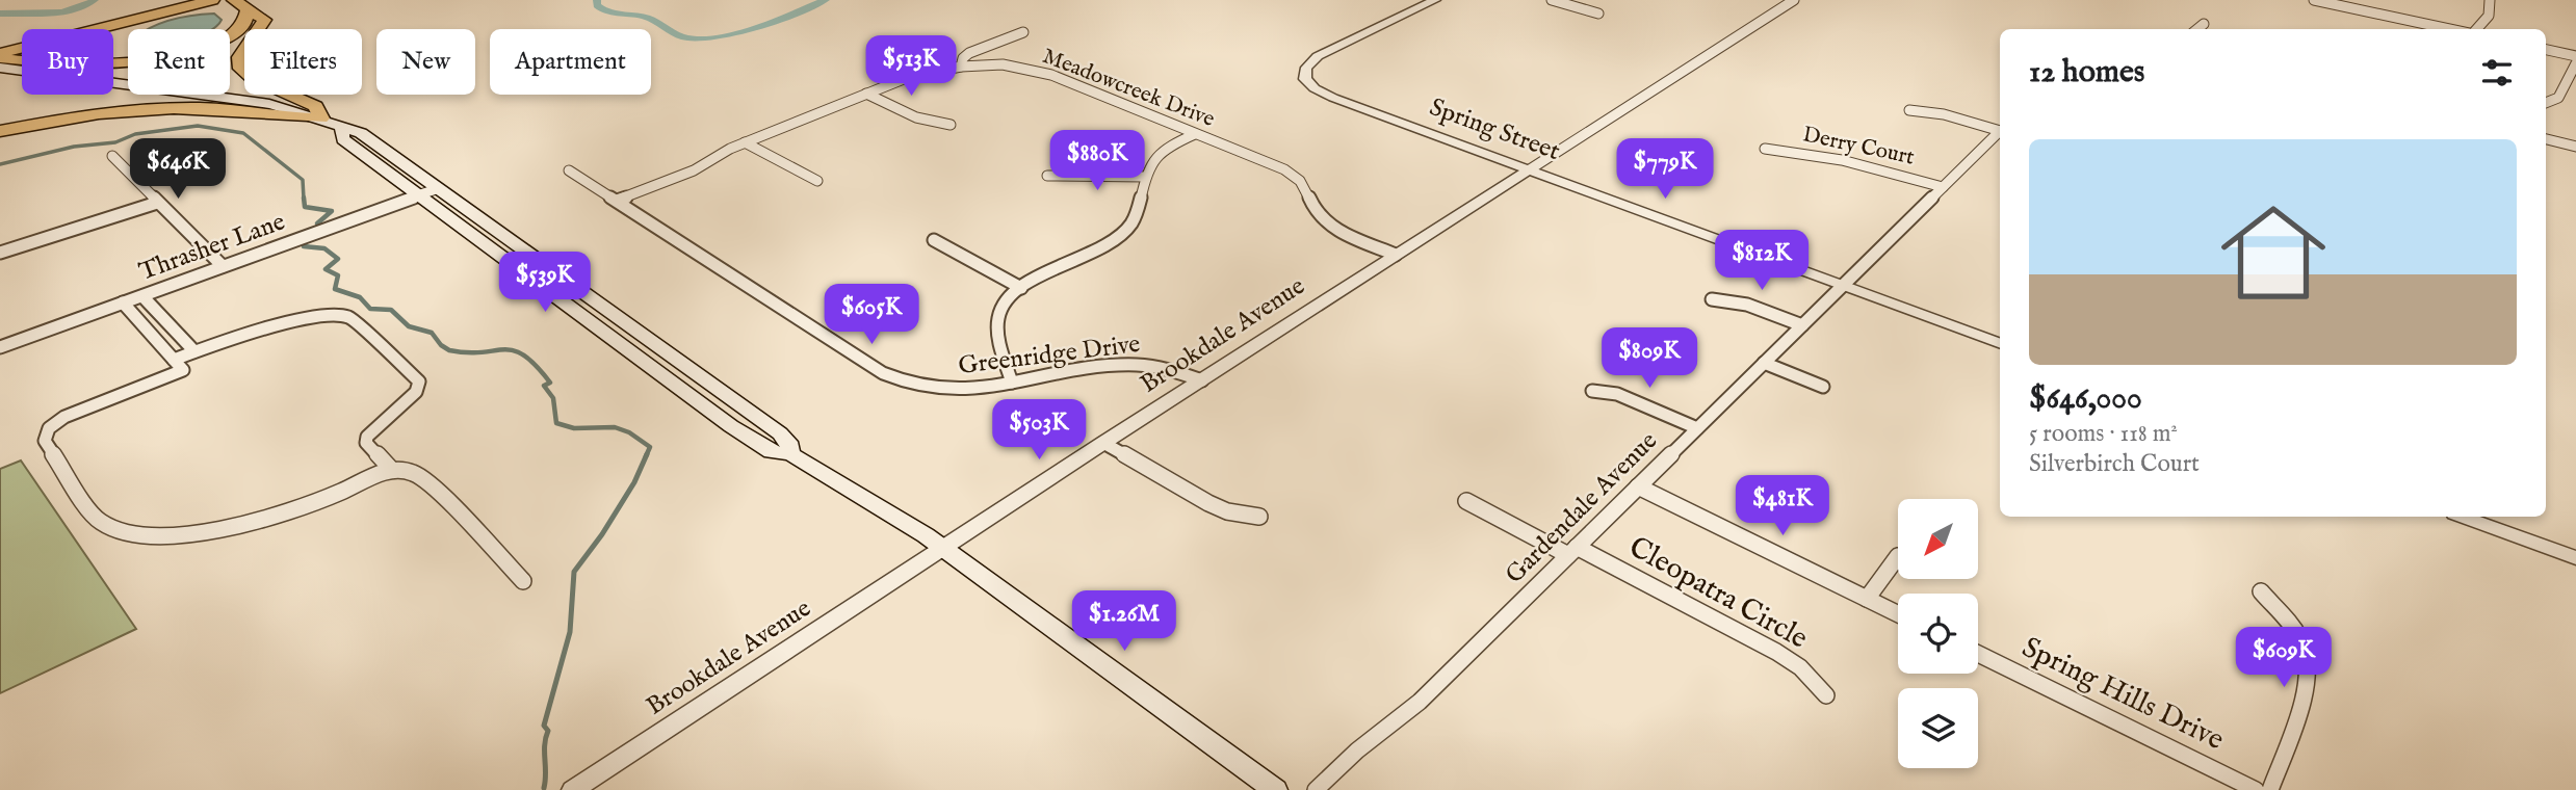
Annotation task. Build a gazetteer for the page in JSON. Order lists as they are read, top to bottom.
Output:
{
  "streets": {
    "street": [
      "Meadowcreek Drive",
      "Spring Street",
      "Derry Court",
      "Thrasher Lane",
      "Brookdale Avenue",
      "Greenridge Drive",
      "Gardendale Avenue",
      "Cleopatra Circle",
      "Spring Hills Drive"
    ]
  },
  "crossings": [
    ["Meadowcreek Drive", "Brookdale Avenue"],
    ["Meadowcreek Drive", "Greenridge Drive"],
    ["Spring Street", "Brookdale Avenue"],
    ["Spring Street", "Gardendale Avenue"],
    ["Derry Court", "Gardendale Avenue"],
    ["Brookdale Avenue", "Greenridge Drive"],
    ["Gardendale Avenue", "Cleopatra Circle"]
  ],
  "north": "bottom left",
  "page": {
    "chip": [
      "Buy",
      "Rent",
      "Filters",
      "New",
      "Apartment"
    ],
    "heading": "12 homes",
    "price": [
      "$513K",
      "$880K",
      "$646K",
      "$779K",
      "$812K",
      "$539K",
      "$605K",
      "$809K",
      "$503K",
      "$481K",
      "$1.26M",
      "$609K"
    ],
    "list": [
      {
        "name": "$646,000",
        "note": "5 rooms · 118 m² · Silverbirch Court"
      }
    ]
  }
}
